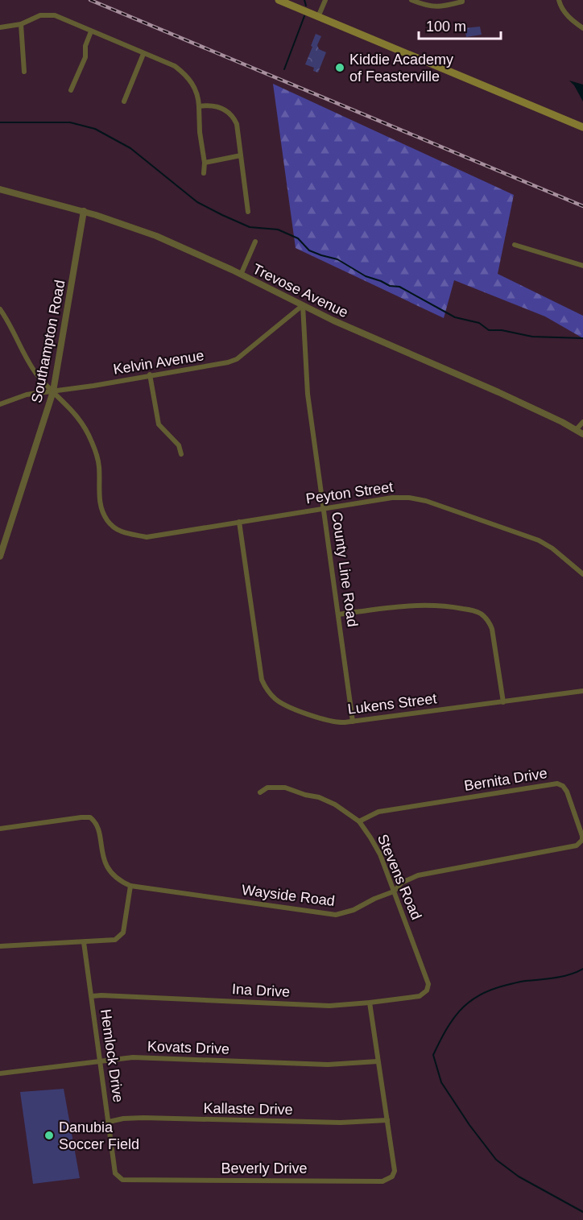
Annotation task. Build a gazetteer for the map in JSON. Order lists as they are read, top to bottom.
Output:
{
  "streets": {
    "street": [
      "Trevose Avenue",
      "Southampton Road",
      "Kelvin Avenue",
      "Peyton Street",
      "County Line Road",
      "Lukens Street",
      "Bernita Drive",
      "Stevens Road",
      "Wayside Road",
      "Ina Drive",
      "Kovats Drive",
      "Hemlock Drive",
      "Kallaste Drive",
      "Beverly Drive"
    ]
  },
  "crossings": [
    ["Trevose Avenue", "Southampton Road"],
    ["Trevose Avenue", "Kelvin Avenue"],
    ["Trevose Avenue", "County Line Road"],
    ["Southampton Road", "Kelvin Avenue"],
    ["Southampton Road", "Peyton Street"],
    ["Kelvin Avenue", "Peyton Street"],
    ["Kelvin Avenue", "County Line Road"],
    ["Peyton Street", "County Line Road"],
    ["Peyton Street", "Lukens Street"],
    ["County Line Road", "Lukens Street"],
    ["Bernita Drive", "Stevens Road"],
    ["Bernita Drive", "Wayside Road"],
    ["Stevens Road", "Wayside Road"],
    ["Stevens Road", "Ina Drive"],
    ["Ina Drive", "Hemlock Drive"],
    ["Kovats Drive", "Hemlock Drive"],
    ["Hemlock Drive", "Kallaste Drive"],
    ["Hemlock Drive", "Beverly Drive"],
    ["Kallaste Drive", "Beverly Drive"]
  ],
  "places": ["Kiddie Academy of Feasterville", "Danubia Soccer Field"],
  "scale_bar": "100 m"
}
